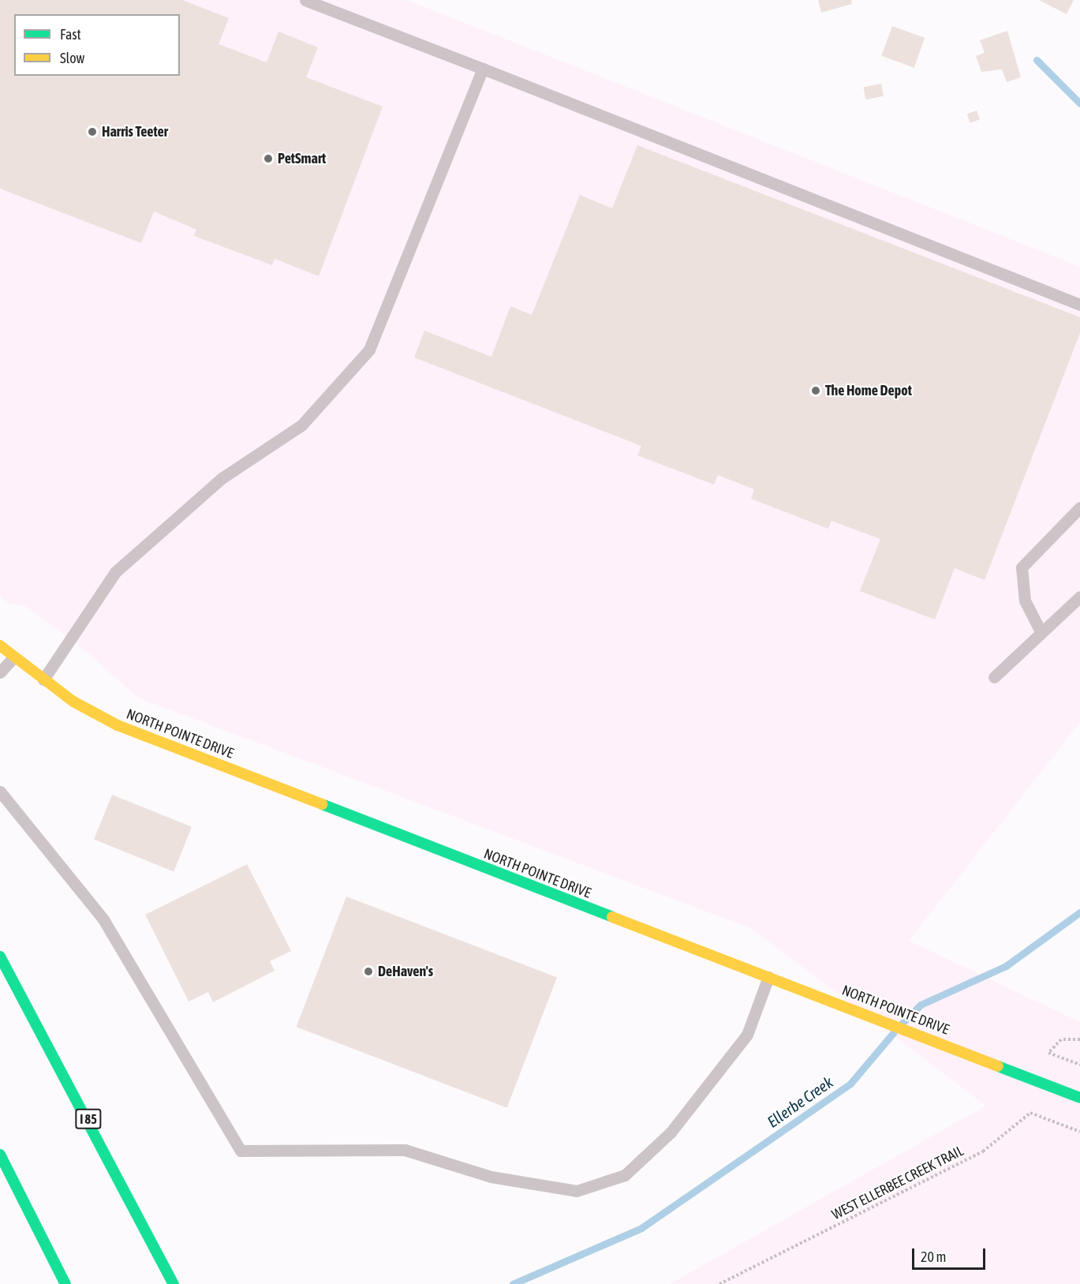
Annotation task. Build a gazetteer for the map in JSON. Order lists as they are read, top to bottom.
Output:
{
  "streets": {
    "main road": ["NORTH POINTE DRIVE", "I 85"],
    "path": ["WEST ELLERBEE CREEK TRAIL"]
  },
  "water": ["Ellerbe Creek"],
  "places": [
    "Harris Teeter",
    "PetSmart",
    "The Home Depot",
    "DeHaven's"
  ],
  "legend": ["Fast", "Slow"],
  "scale_bar": "20 m"
}
